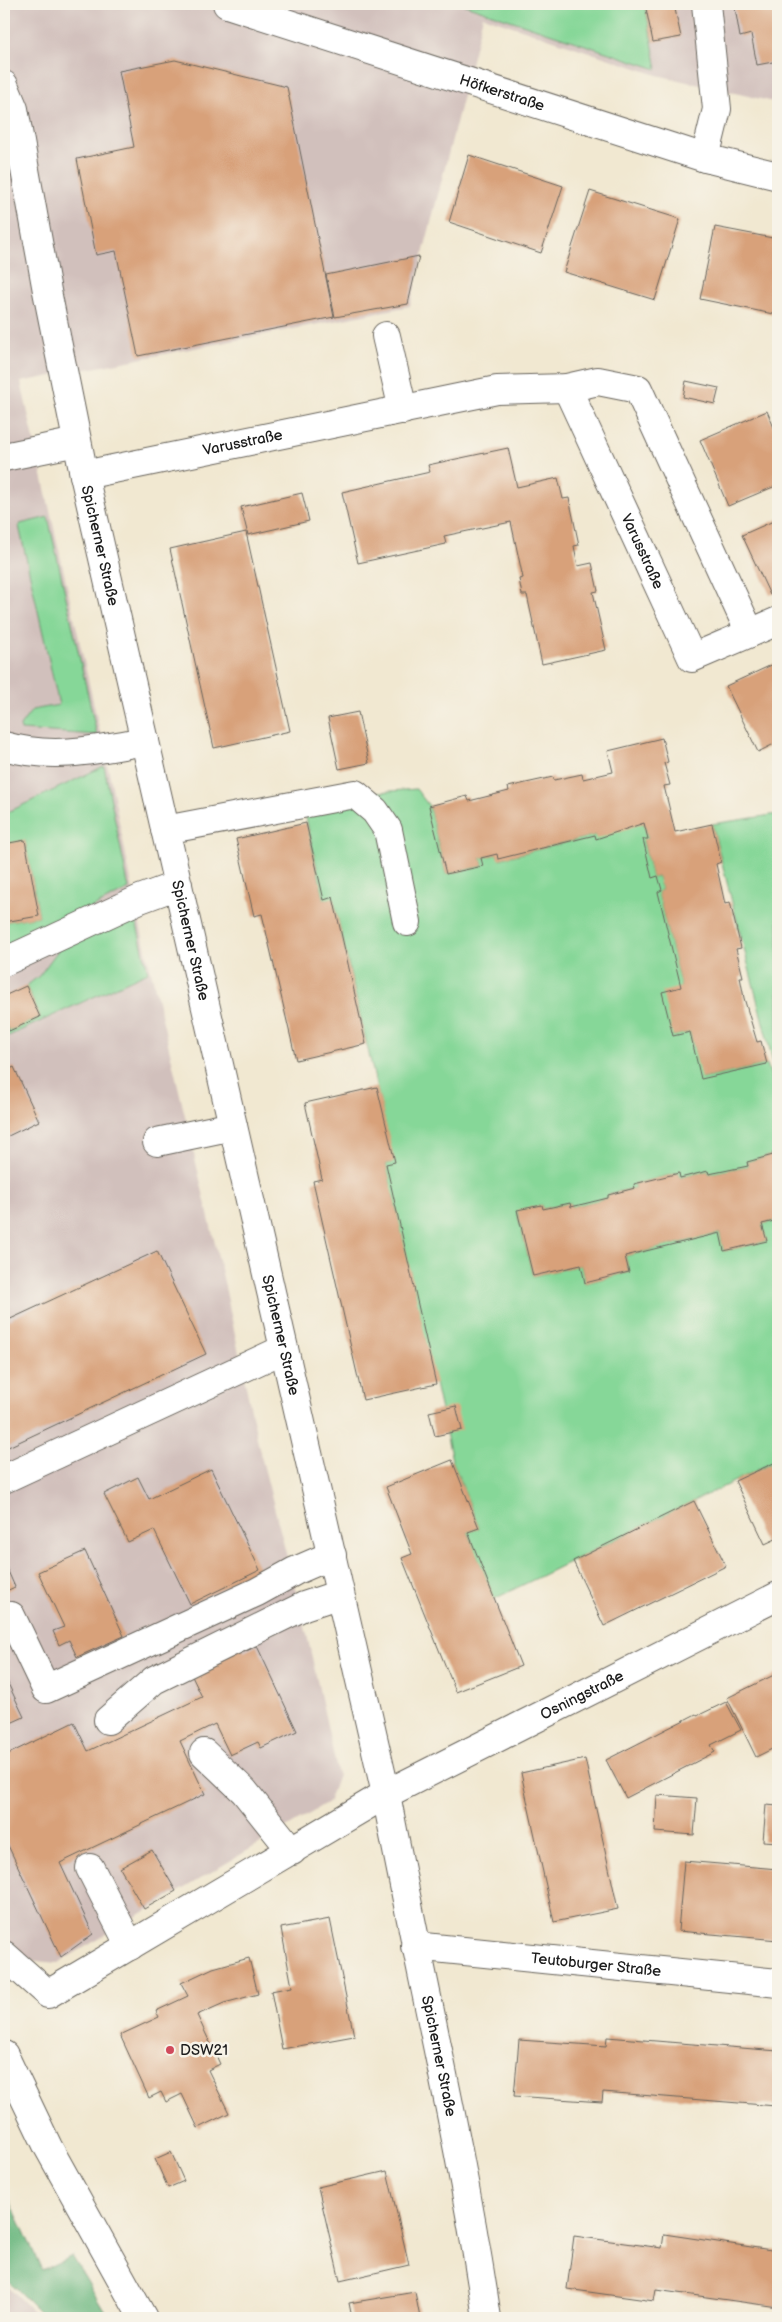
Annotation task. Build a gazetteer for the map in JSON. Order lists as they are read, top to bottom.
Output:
{
  "streets": {
    "street": [
      "Höfkerstraße",
      "Varusstraße",
      "Spicherner Straße",
      "Osningstraße",
      "Teutoburger Straße"
    ]
  },
  "crossings": [
    ["Varusstraße", "Spicherner Straße"],
    ["Spicherner Straße", "Osningstraße"],
    ["Spicherner Straße", "Teutoburger Straße"]
  ],
  "places": ["DSW21"]
}
